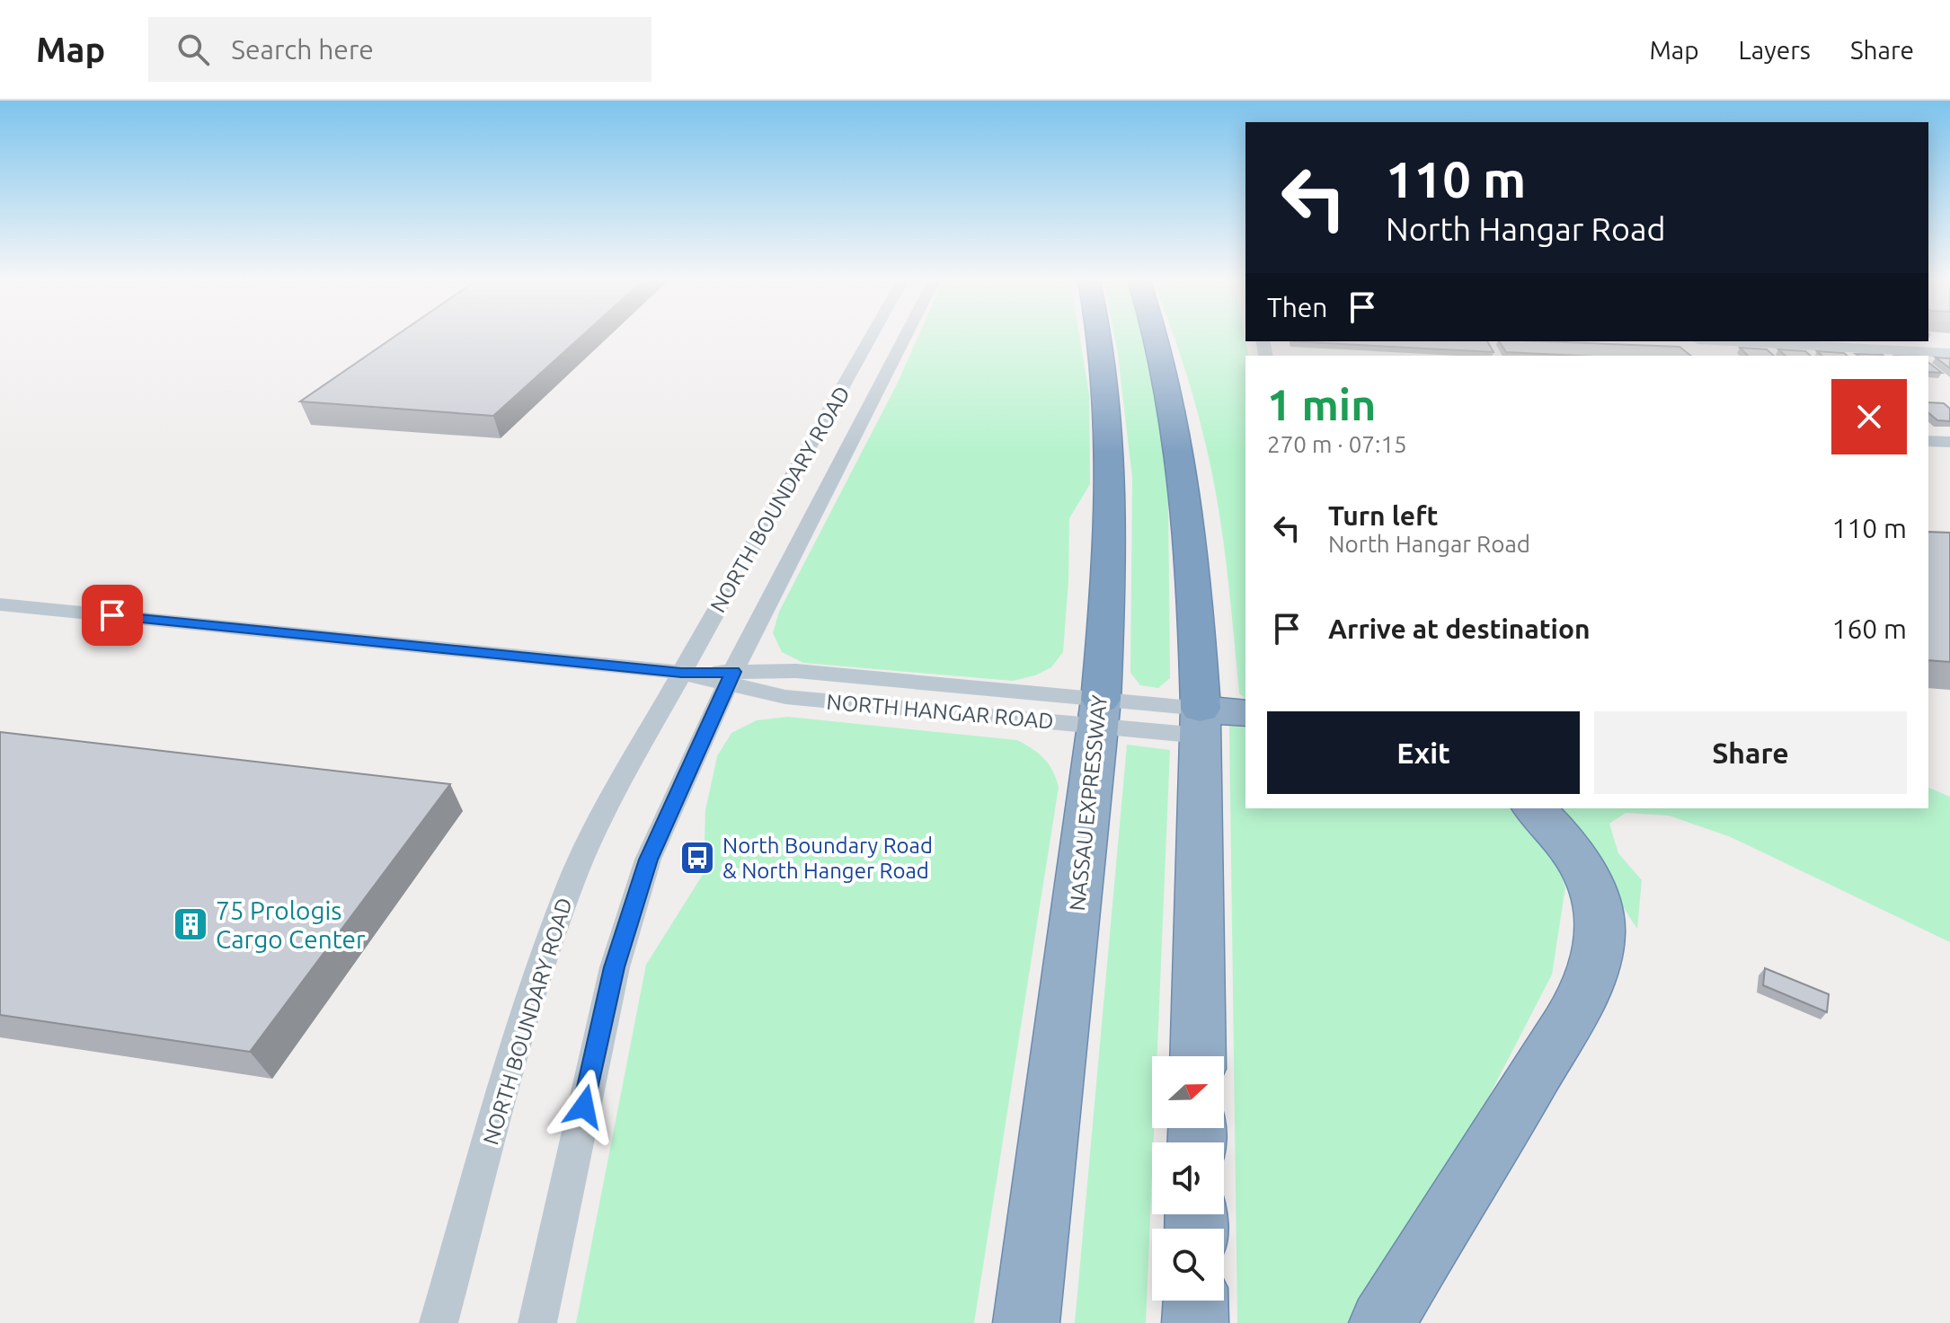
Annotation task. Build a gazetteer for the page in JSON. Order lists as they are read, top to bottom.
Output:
{
  "streets": {
    "highway": ["NASSAU EXPRESSWAY"],
    "street": ["NORTH BOUNDARY ROAD", "NORTH HANGAR ROAD"]
  },
  "crossings": [
    ["NORTH BOUNDARY ROAD", "NORTH HANGAR ROAD"],
    ["NORTH HANGAR ROAD", "NASSAU EXPRESSWAY"]
  ],
  "places": {
    "bus stop": ["North Boundary Road & North Hanger Road"],
    "building": ["75 Prologis Cargo Center"]
  },
  "north": "right",
  "page": {
    "header": "Map",
    "search": "Search here",
    "nav": ["Map", "Layers", "Share"],
    "turn": ["110 m", "North Hangar Road"],
    "then": "Then",
    "heading": ["1 min", "270 m · 07:15"],
    "list": [
      {
        "name": "Turn left",
        "note": "North Hangar Road",
        "value": "110 m"
      },
      {
        "name": "Arrive at destination",
        "value": "160 m"
      }
    ],
    "buttons": ["Exit", "Share"]
  }
}
